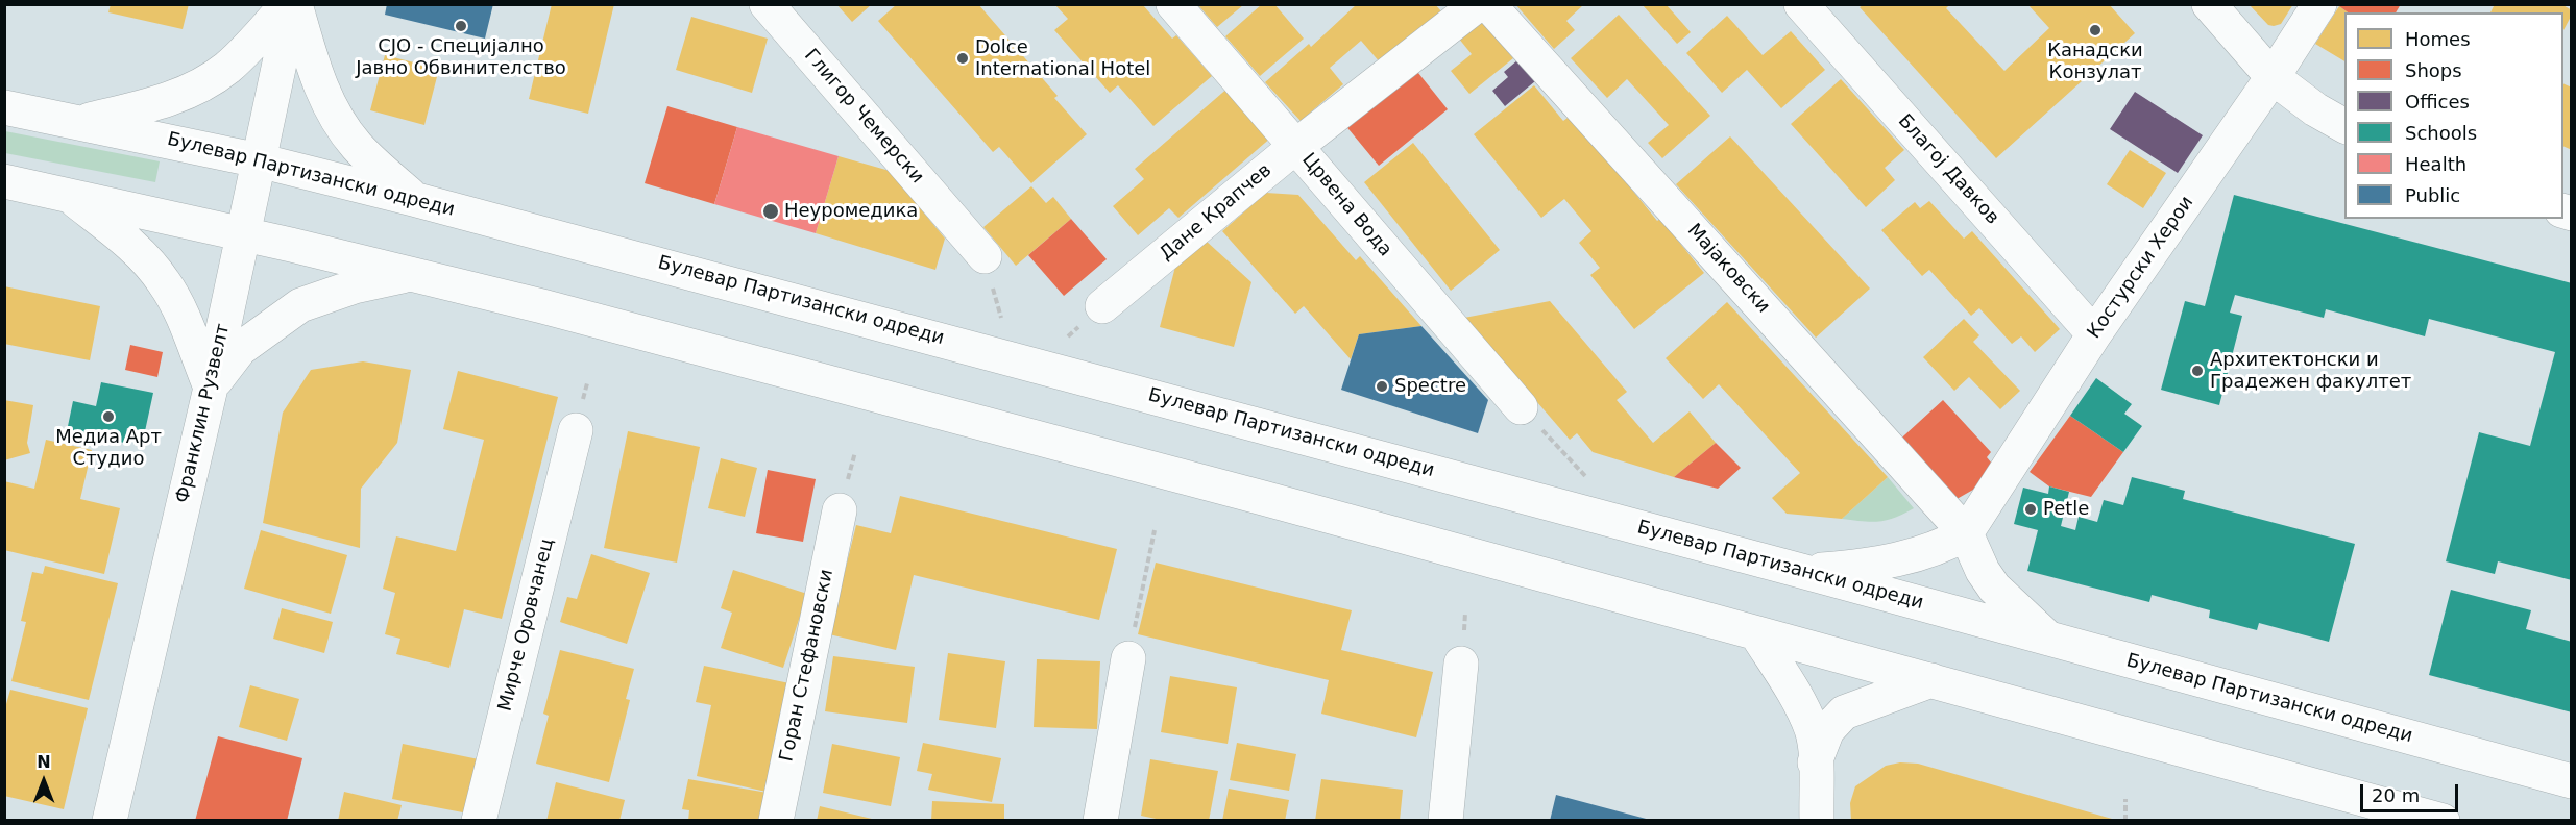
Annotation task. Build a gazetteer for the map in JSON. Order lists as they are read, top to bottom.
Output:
{
  "streets": {
    "street": [
      "Глигор Чемерски",
      "Благој Давков",
      "Булевар Партизански одреди",
      "Црвена Вода",
      "Дане Крапчев",
      "Костурски Херои",
      "Мајаковски",
      "Франклин Рузвелт",
      "Мирче Оровчанец",
      "Горан Стефановски"
    ]
  },
  "crossings": [
    ["Благој Давков", "Костурски Херои"],
    ["Булевар Партизански одреди", "Костурски Херои"],
    ["Булевар Партизански одреди", "Франклин Рузвелт"],
    ["Црвена Вода", "Дане Крапчев"],
    ["Костурски Херои", "Мајаковски"]
  ],
  "places": [
    "СЈО - Специјално Јавно Обвинителство",
    "Канадски Конзулат",
    "Dolce International Hotel",
    "Неуромедика",
    "Архитектонски и Градежен факултет",
    "Spectre",
    "Медиа Арт Студио",
    "Petle"
  ],
  "legend": [
    "Homes",
    "Shops",
    "Offices",
    "Schools",
    "Health",
    "Public"
  ],
  "scale_bar": "20 m",
  "north": "top"
}
